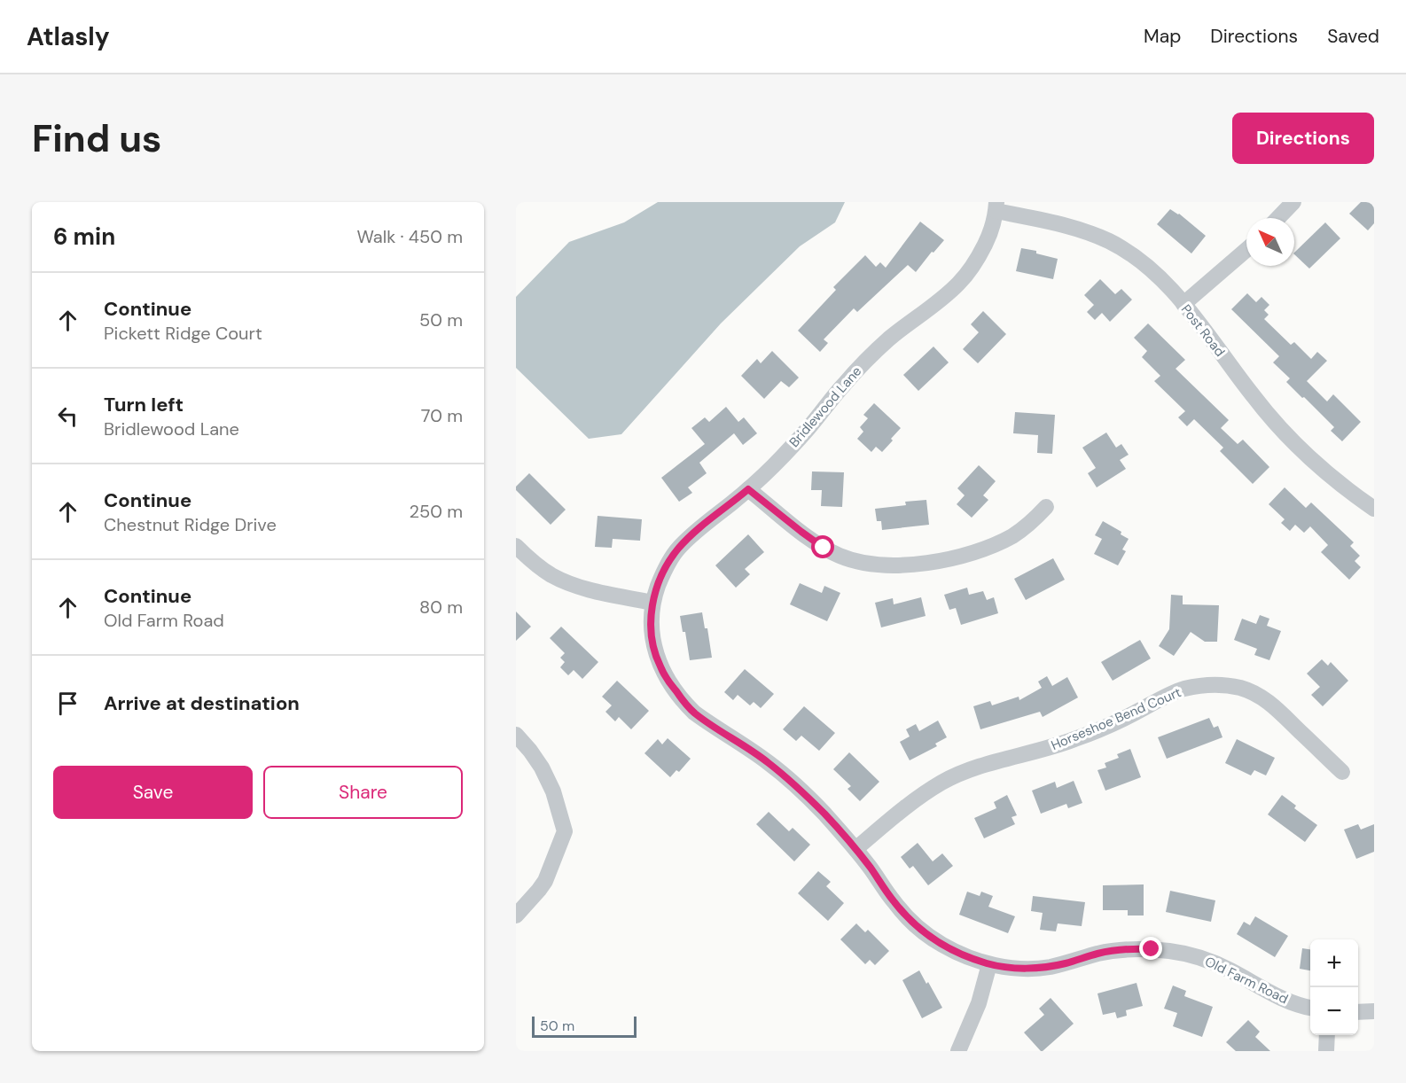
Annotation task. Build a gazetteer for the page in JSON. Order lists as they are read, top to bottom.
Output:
{
  "streets": {
    "street": [
      "Post Road",
      "Bridlewood Lane",
      "Horseshoe Bend Court",
      "Old Farm Road"
    ]
  },
  "crossings": [
    ["Post Road", "Bridlewood Lane"],
    ["Bridlewood Lane", "Horseshoe Bend Court"],
    ["Bridlewood Lane", "Old Farm Road"],
    ["Horseshoe Bend Court", "Old Farm Road"]
  ],
  "scale_bar": "50 m",
  "north": "top left",
  "page": {
    "header": "Atlasly",
    "nav": ["Map", "Directions", "Saved"],
    "buttons": [
      "Directions",
      ["Save", "Share"]
    ],
    "title": "Find us",
    "heading": ["6 min", "Walk · 450 m"],
    "list": [
      ["Continue", "Pickett Ridge Court", "50 m"],
      ["Turn left", "Bridlewood Lane", "70 m"],
      ["Continue", "Chestnut Ridge Drive", "250 m"],
      ["Continue", "Old Farm Road", "80 m"],
      "Arrive at destination"
    ],
    "map_buttons": ["+", "−"],
    "scale": "50 m"
  }
}
